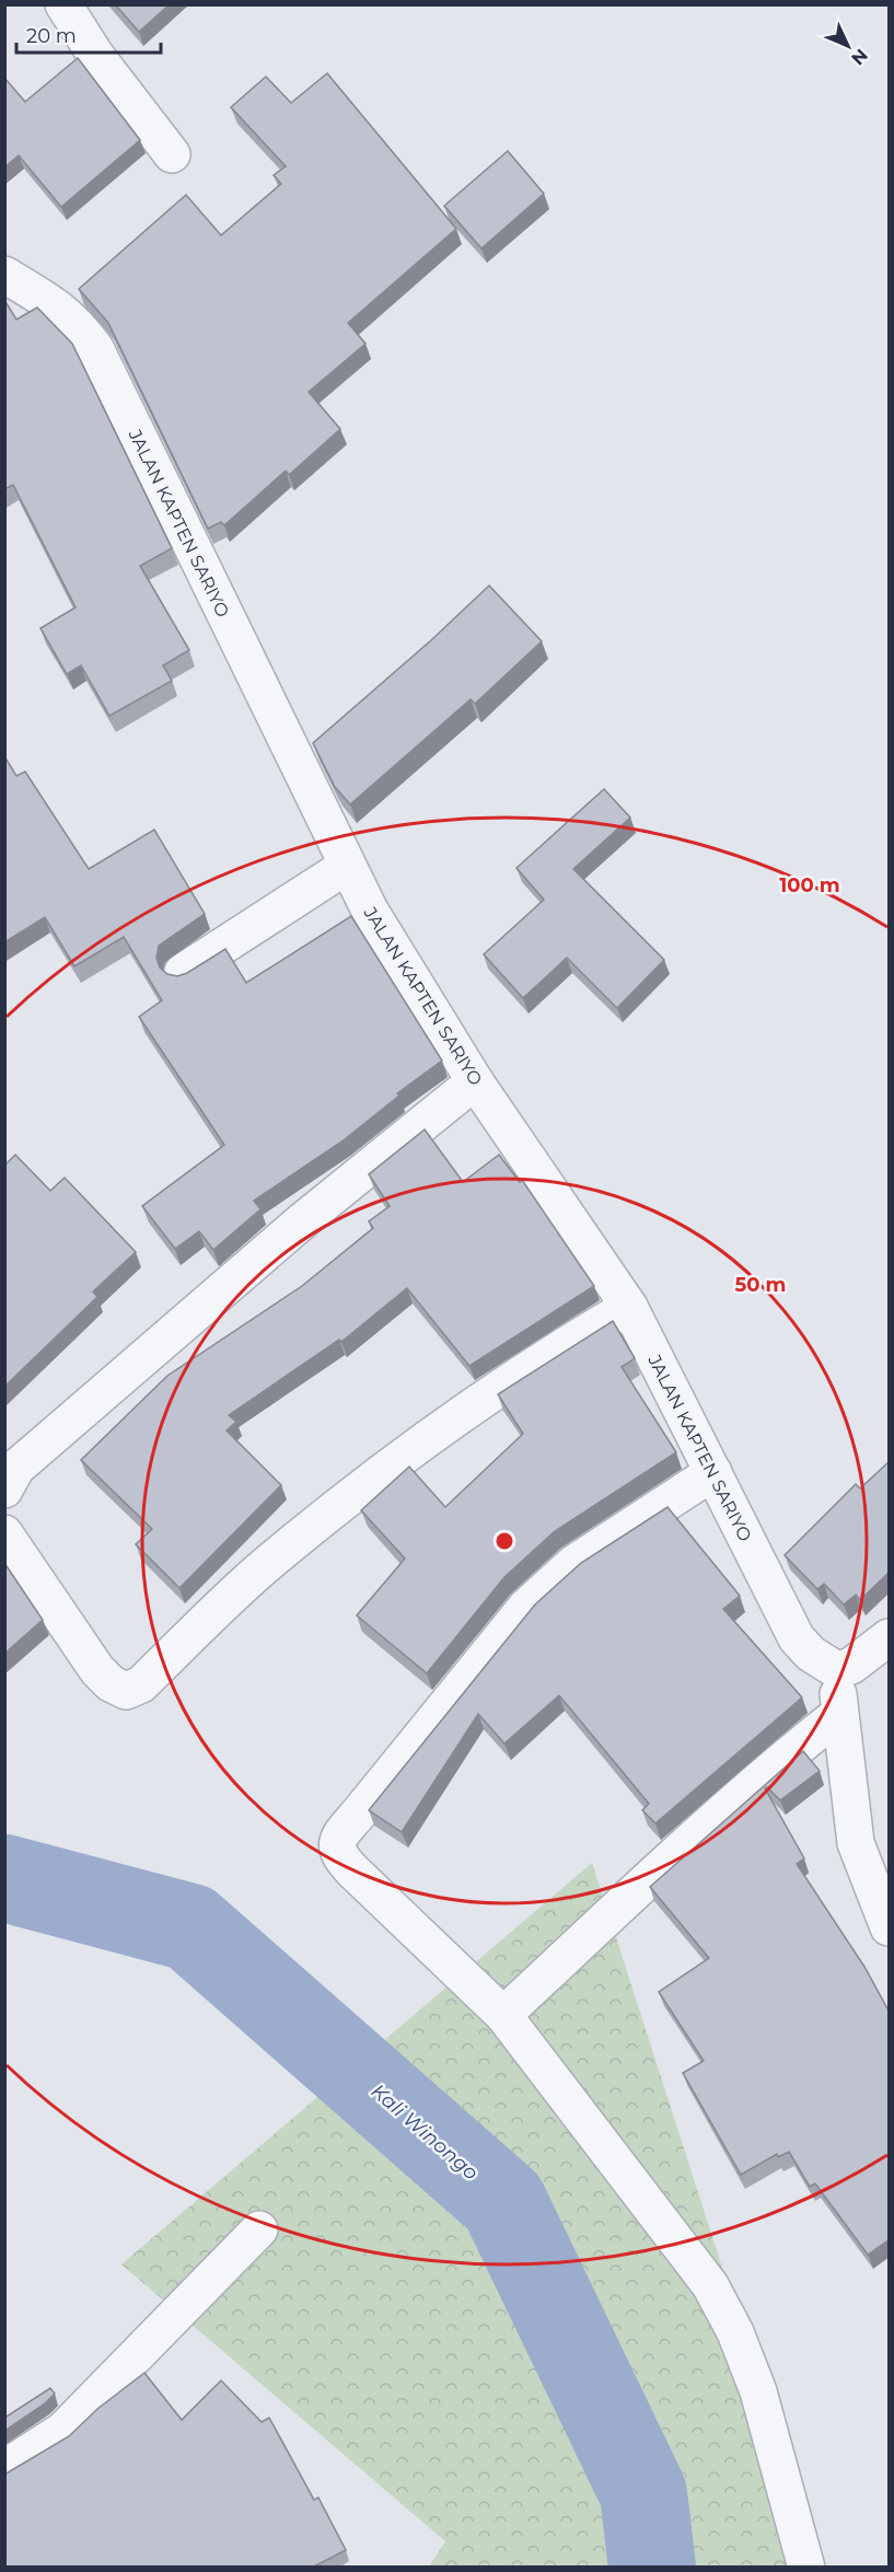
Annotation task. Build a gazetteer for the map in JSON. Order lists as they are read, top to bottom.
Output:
{
  "streets": {
    "street": ["JALAN KAPTEN SARIYO"]
  },
  "water": ["Kali Winongo"],
  "scale_bar": "20 m",
  "north": "bottom right",
  "rings": ["100 m", "50 m"]
}
